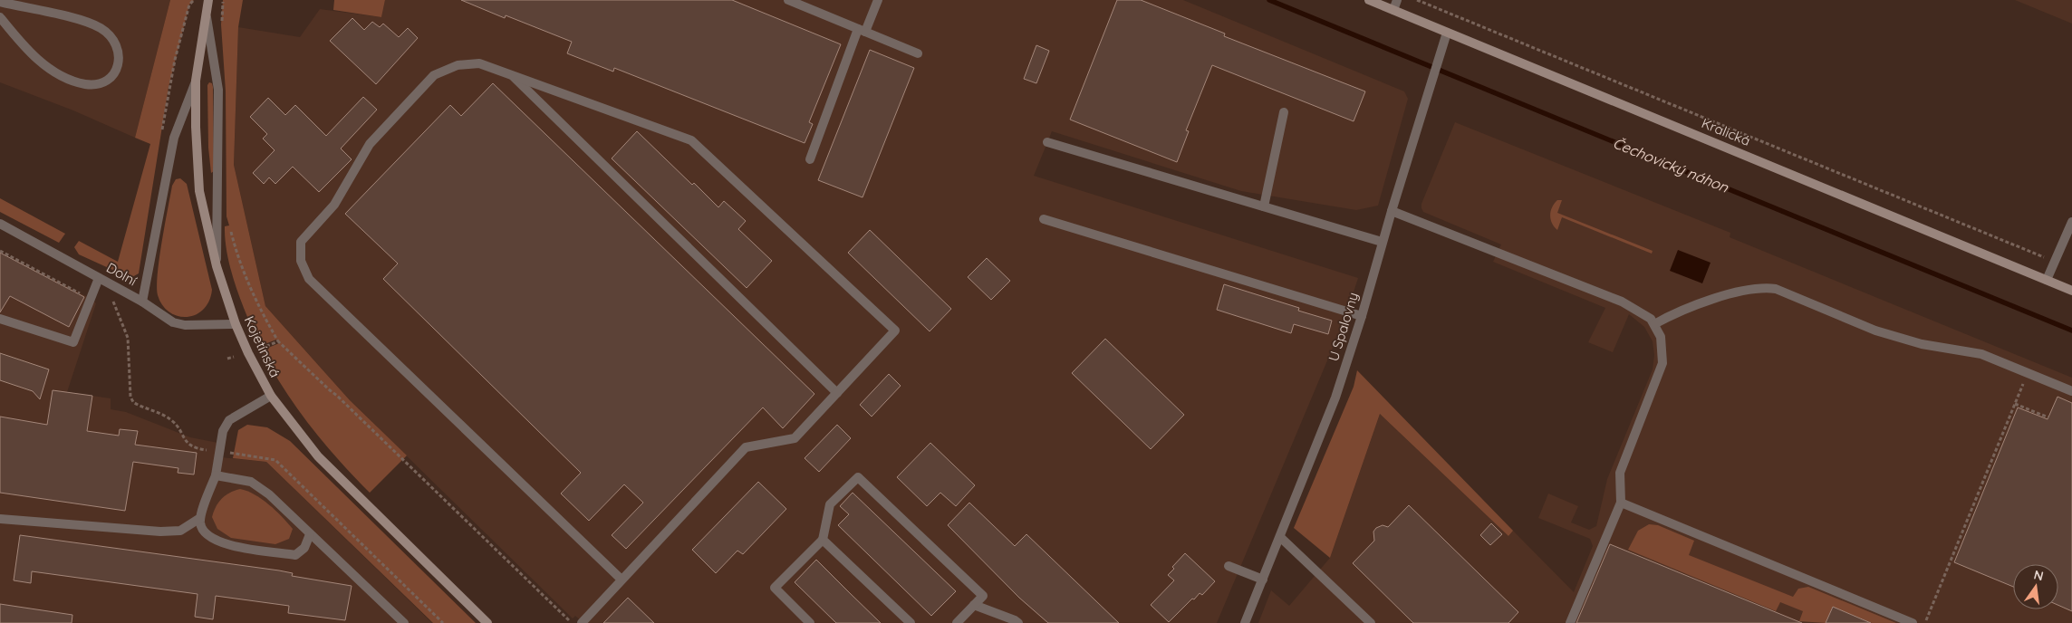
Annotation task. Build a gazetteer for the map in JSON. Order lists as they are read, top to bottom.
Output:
{
  "streets": {
    "main road": ["Kralická", "Kojetínská"],
    "street": ["Dolní", "U Spalovny"]
  },
  "crossings": [
    ["Kralická", "U Spalovny"],
    ["Dolní", "Kojetínská"]
  ],
  "water": ["Čechovický náhon"],
  "north": "top"
}
